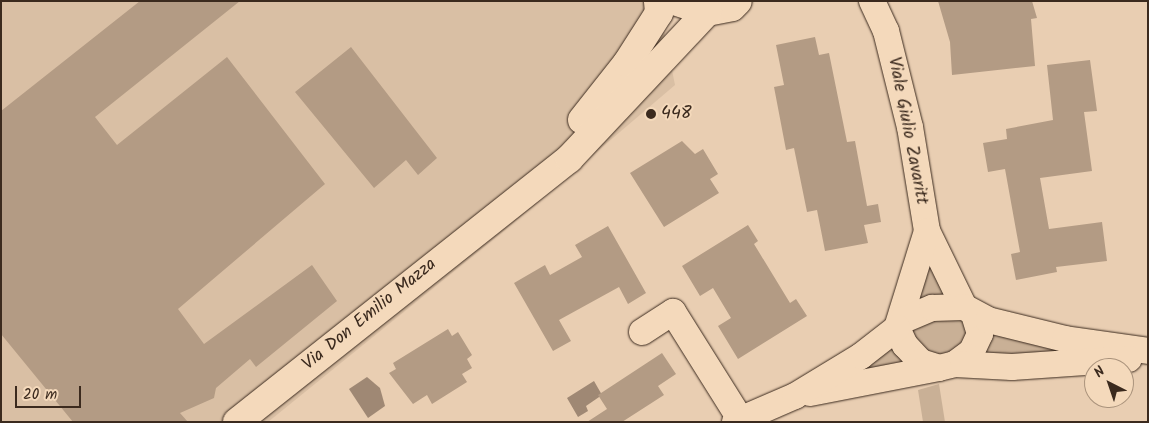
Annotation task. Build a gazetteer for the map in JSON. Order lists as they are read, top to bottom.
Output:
{
  "streets": {
    "street": ["Viale Giulio Zavaritt", "Via Don Emilio Mazza"]
  },
  "places": ["448"],
  "scale_bar": "20 m",
  "north": "top left"
}
